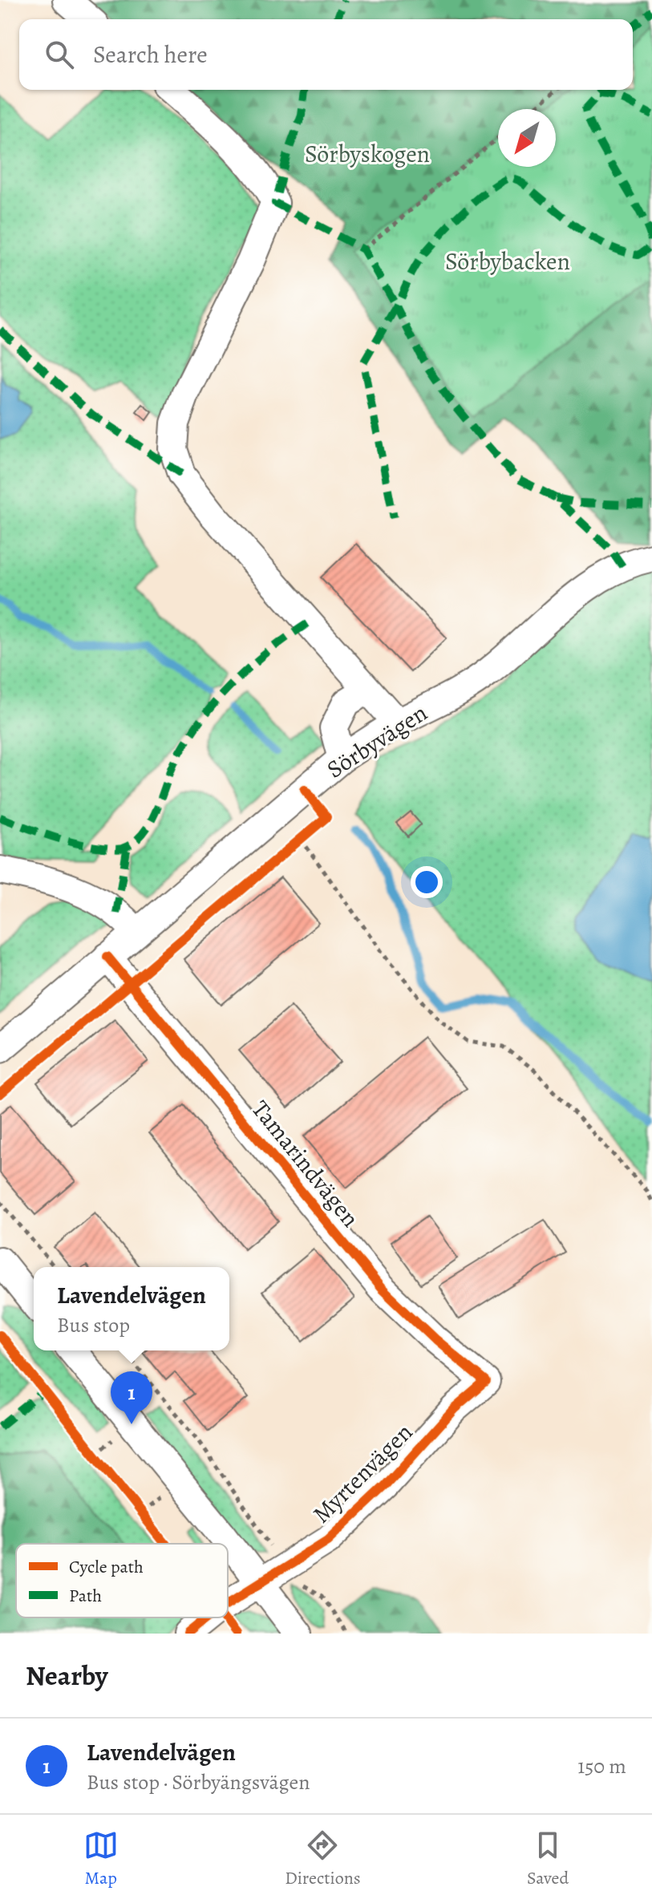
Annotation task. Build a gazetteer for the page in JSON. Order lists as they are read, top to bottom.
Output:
{
  "streets": {
    "street": ["Sörbyvägen", "Tamarindvägen", "Myrtenvägen"]
  },
  "crossings": [
    ["Sörbyvägen", "Tamarindvägen"],
    ["Tamarindvägen", "Myrtenvägen"]
  ],
  "parks": ["Sörbyskogen", "Sörbybacken"],
  "legend": ["Cycle path", "Path"],
  "north": "bottom left",
  "page": {
    "search": "Search here",
    "popup": ["Lavendelvägen", "Bus stop"],
    "pins": "1",
    "heading": "Nearby",
    "list": [
      {
        "mark": "1",
        "name": "Lavendelvägen",
        "note": "Bus stop · Sörbyängsvägen",
        "value": "150 m"
      }
    ],
    "nav": ["Map", "Directions", "Saved"]
  }
}
